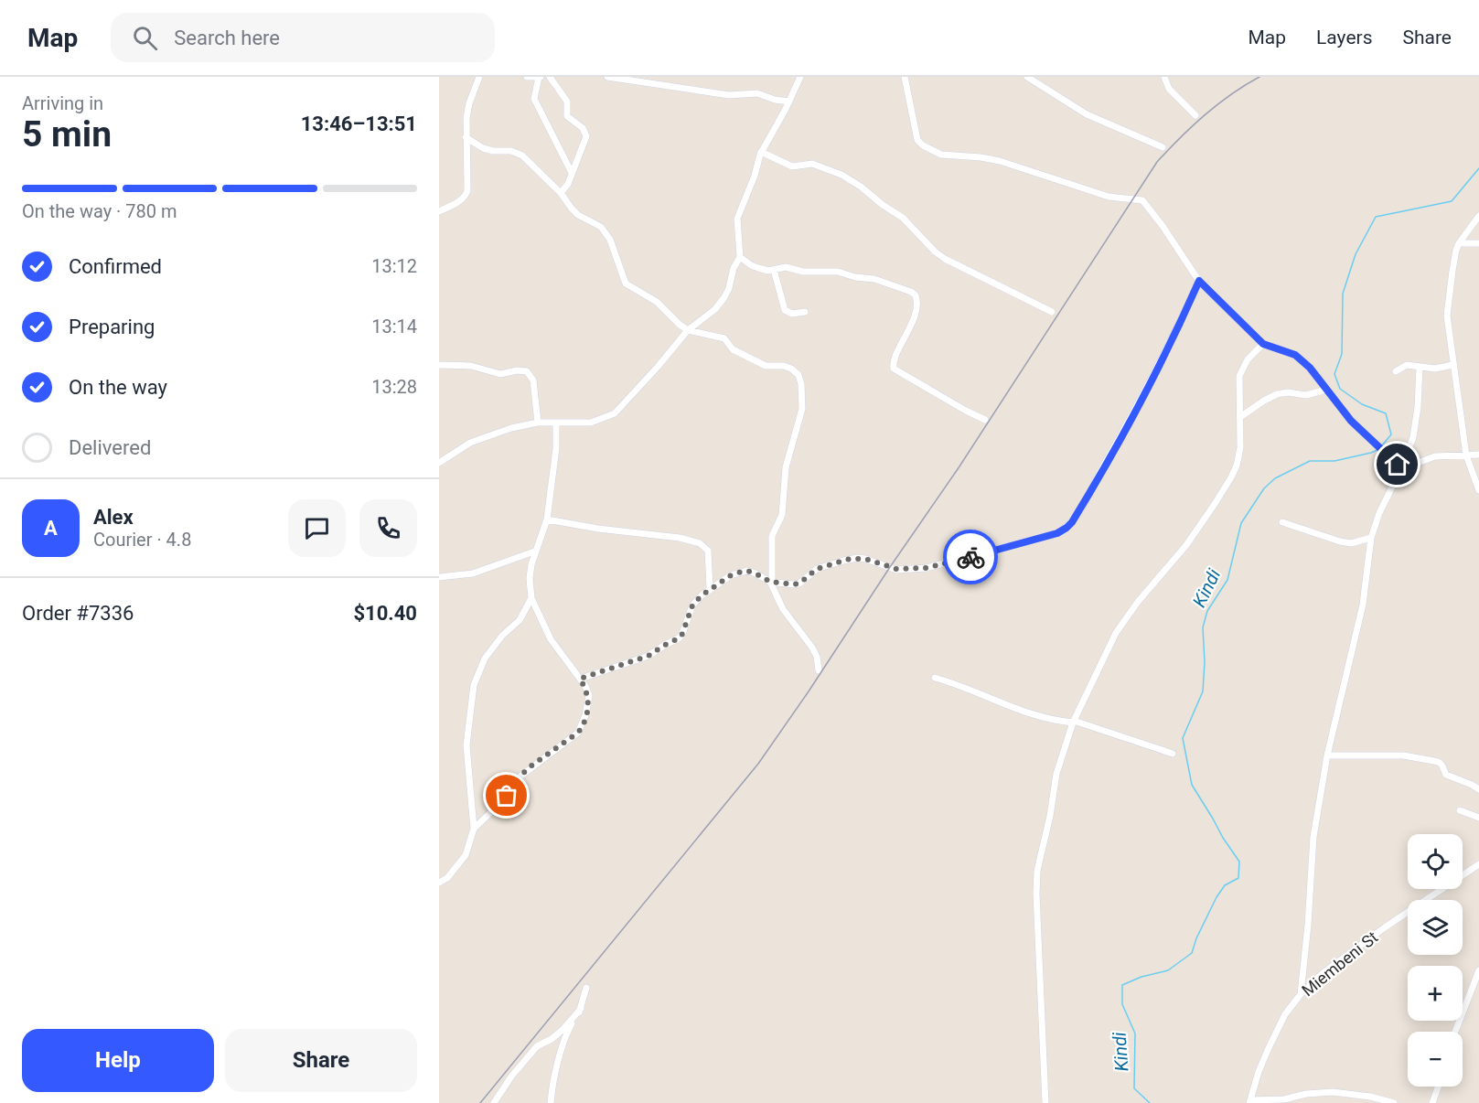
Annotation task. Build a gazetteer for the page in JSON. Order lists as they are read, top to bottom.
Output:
{
  "streets": {
    "street": ["Miembeni St"]
  },
  "water": ["Kindi"],
  "page": {
    "header": "Map",
    "search": "Search here",
    "nav": ["Map", "Layers", "Share"],
    "heading": ["5 min", "Arriving in", "13:46–13:51"],
    "panel": [
      "Alex",
      "Courier · 4.8",
      "Order #7336",
      "$10.40"
    ],
    "bar": "On the way · 780 m",
    "list": [
      ["Confirmed", "13:12"],
      ["Preparing", "13:14"],
      ["On the way", "13:28"],
      "Delivered"
    ],
    "round": "A",
    "map_buttons": ["+", "−"],
    "buttons": ["Help", "Share"]
  }
}
